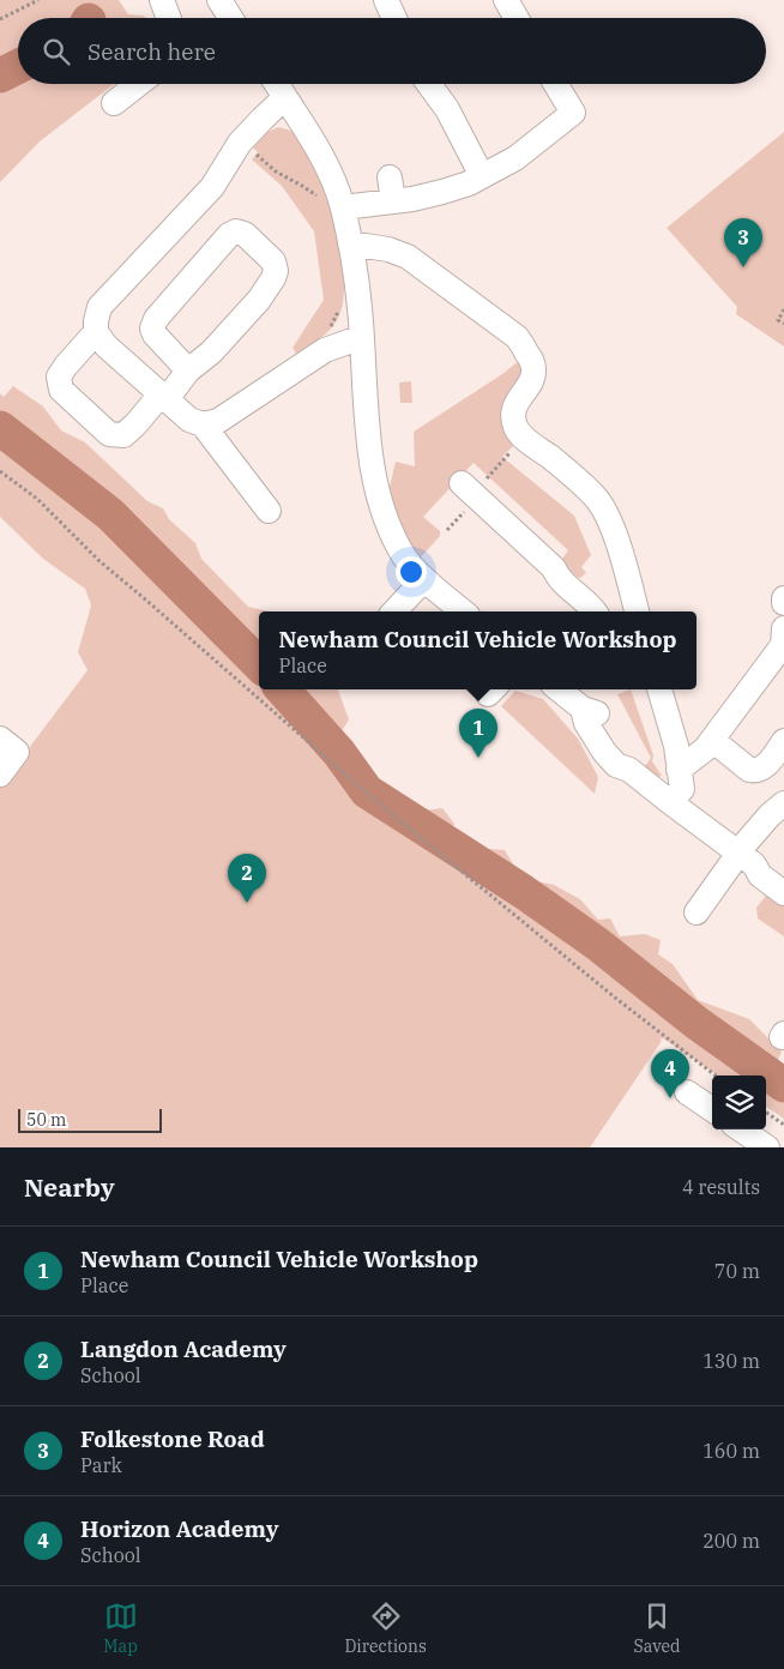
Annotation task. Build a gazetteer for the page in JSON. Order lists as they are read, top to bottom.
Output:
{
  "scale_bar": "50 m",
  "page": {
    "search": "Search here",
    "pins": [
      "3",
      "1",
      "2",
      "4"
    ],
    "popup": ["Newham Council Vehicle Workshop", "Place"],
    "scale": "50 m",
    "heading": ["Nearby", "4 results"],
    "list": [
      {
        "mark": "1",
        "name": "Newham Council Vehicle Workshop",
        "note": "Place",
        "value": "70 m"
      },
      {
        "mark": "2",
        "name": "Langdon Academy",
        "note": "School",
        "value": "130 m"
      },
      {
        "mark": "3",
        "name": "Folkestone Road",
        "note": "Park",
        "value": "160 m"
      },
      {
        "mark": "4",
        "name": "Horizon Academy",
        "note": "School",
        "value": "200 m"
      }
    ],
    "nav": ["Map", "Directions", "Saved"]
  }
}
